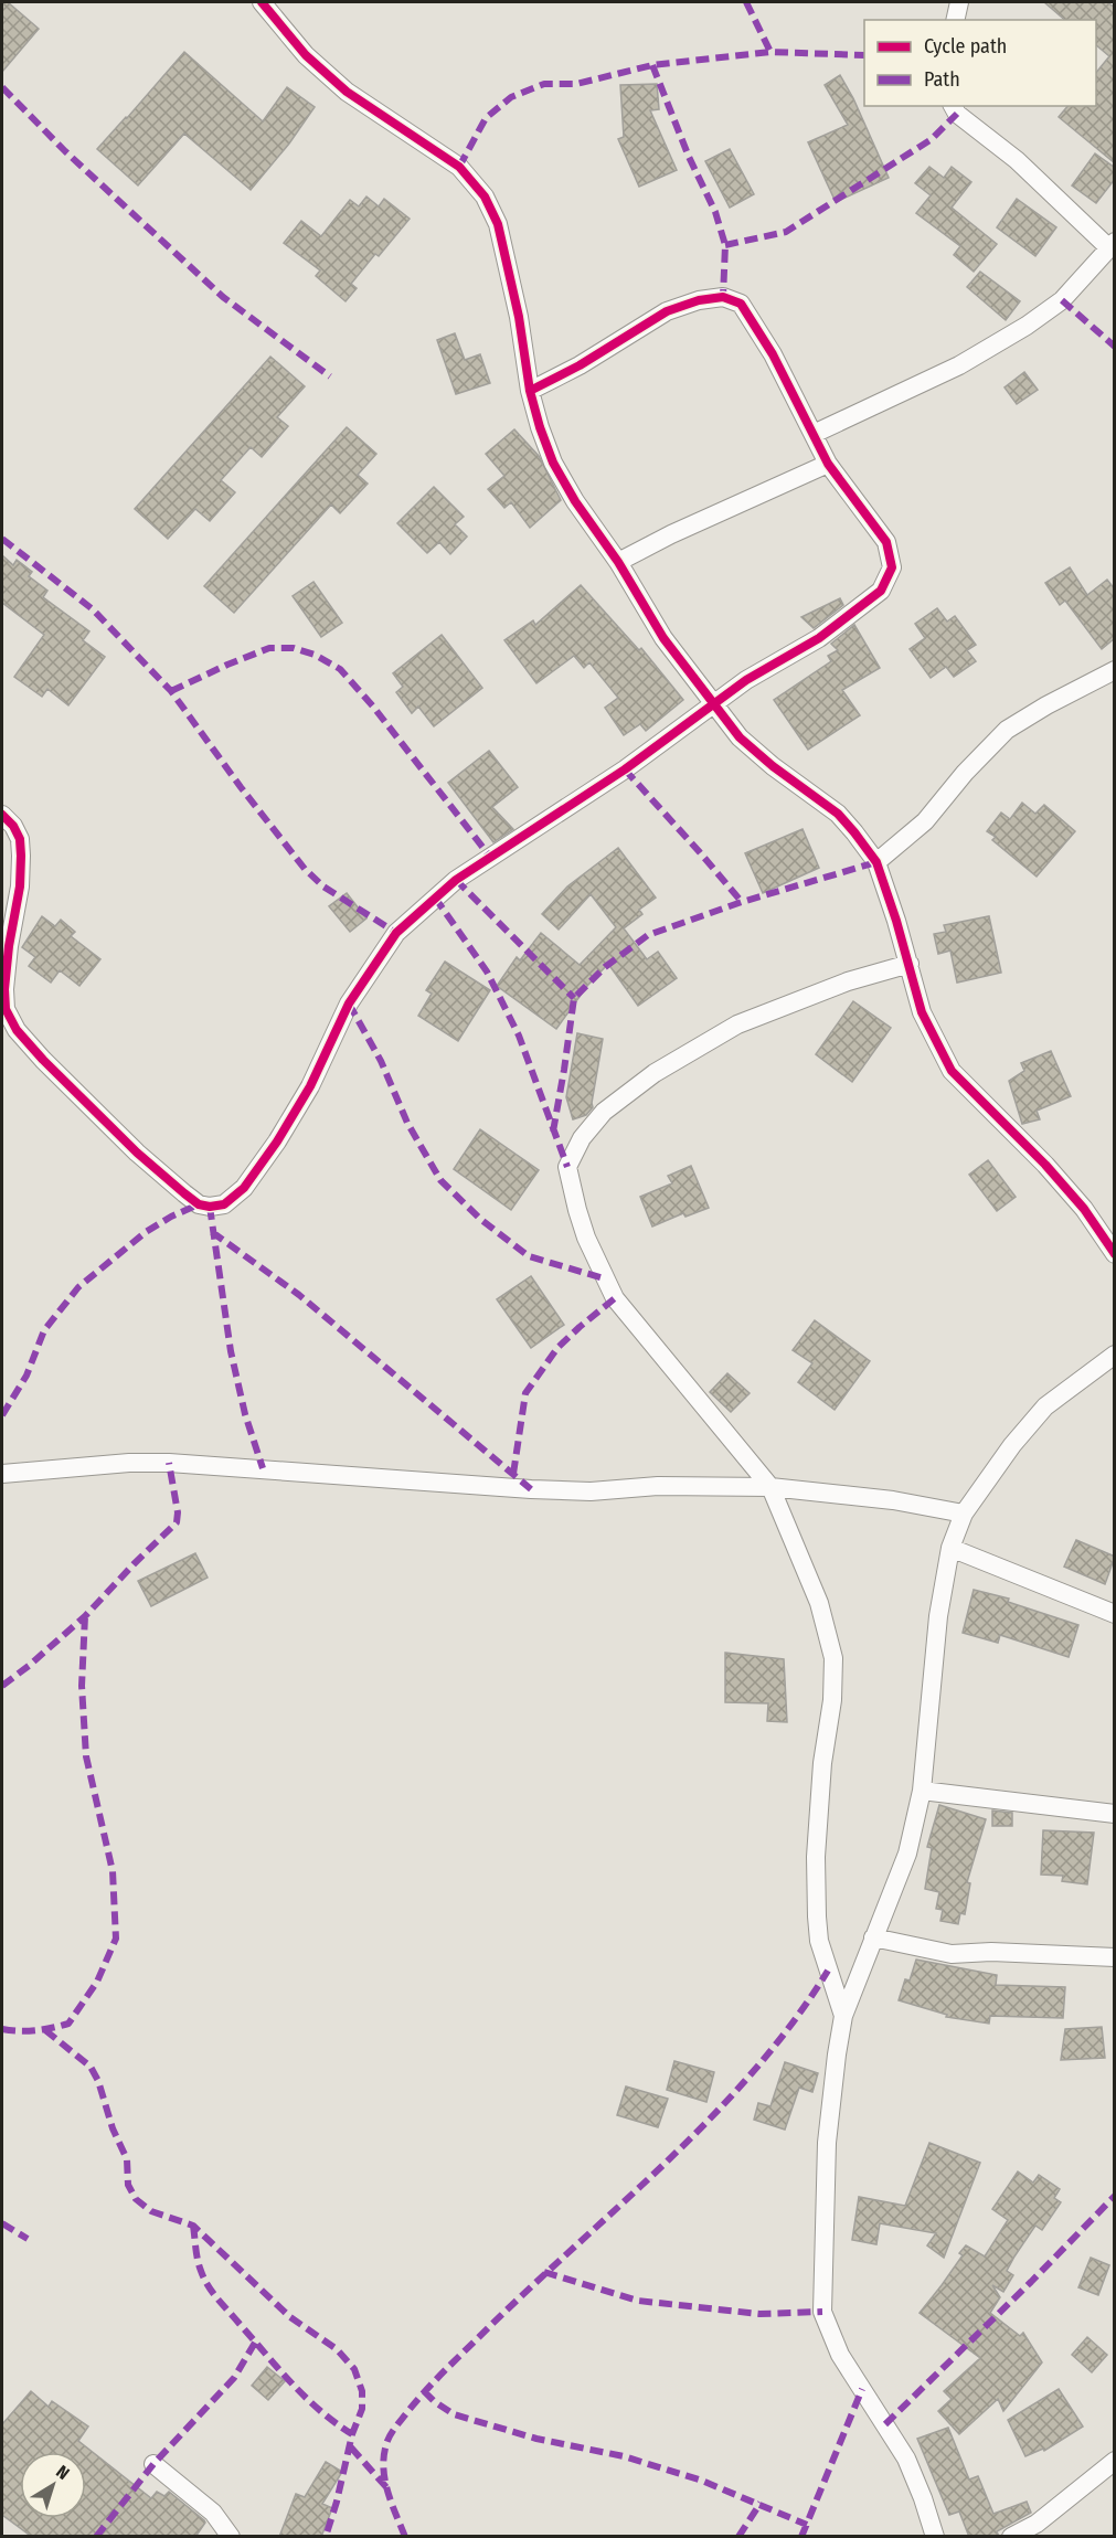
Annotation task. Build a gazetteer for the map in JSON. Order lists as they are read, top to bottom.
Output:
{
  "legend": ["Cycle path", "Path"],
  "north": "top right"
}
